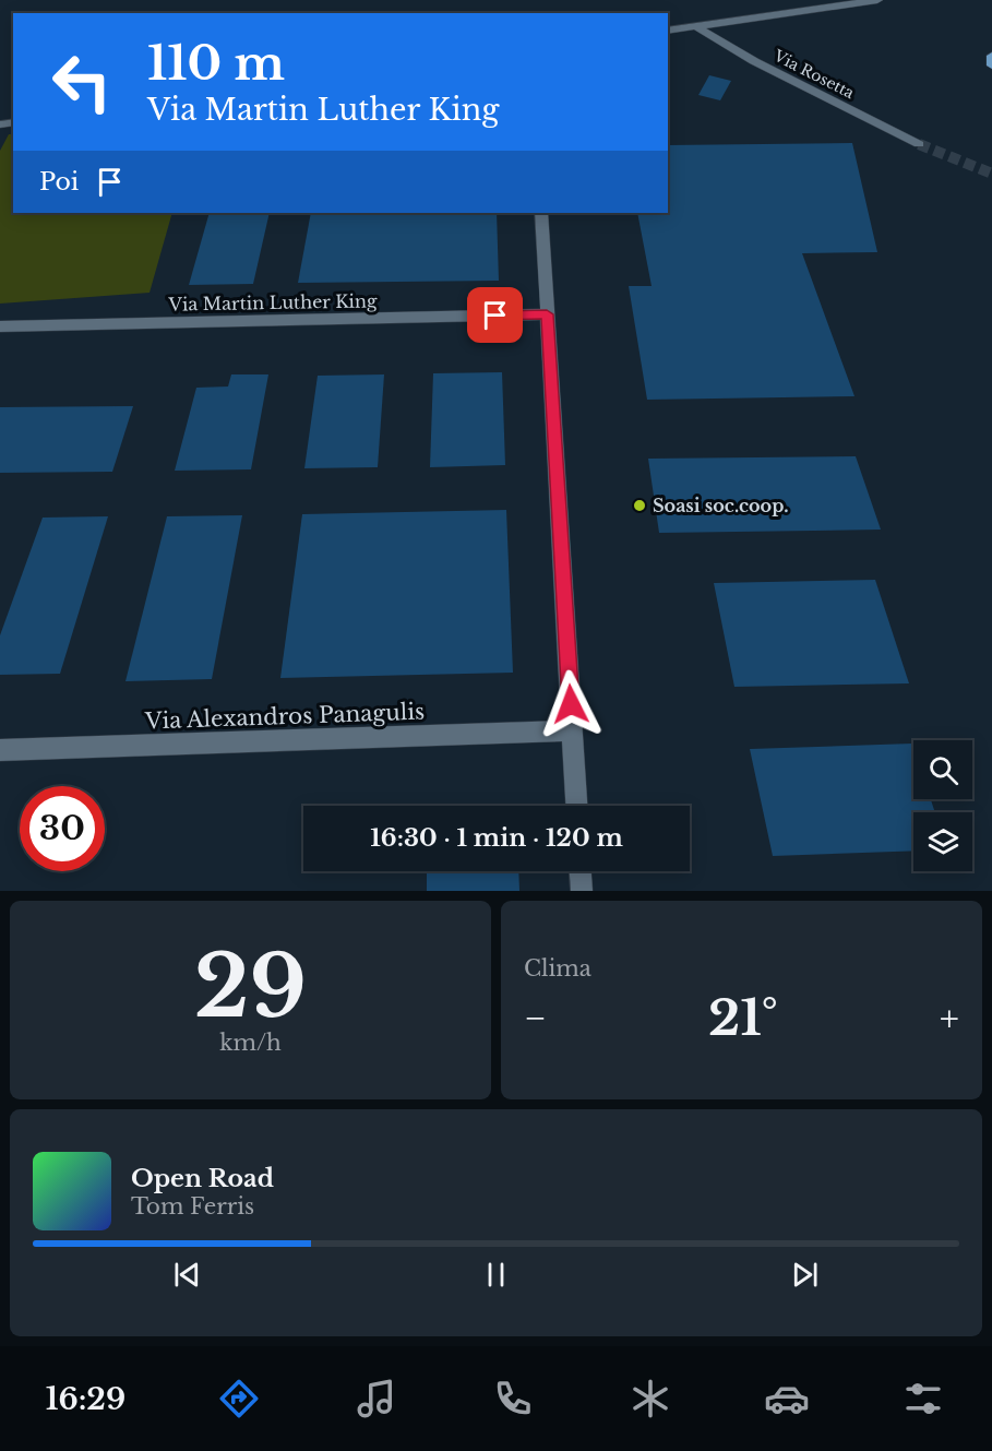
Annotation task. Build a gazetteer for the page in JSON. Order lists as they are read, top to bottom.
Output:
{
  "streets": {
    "street": ["Via Rosetta", "Via Martin Luther King", "Via Alexandros Panagulis"]
  },
  "places": ["Soasi soc.coop."],
  "page": {
    "turn": ["110 m", "Via Martin Luther King"],
    "then": "Poi",
    "limit": "30",
    "trip": "16:30 · 1 min · 120 m",
    "tile": [
      ["29", "km/h"],
      "Clima"
    ],
    "heat": ["−", "21°", "+"],
    "song": ["Open Road", "Tom Ferris"],
    "tabs": "16:29"
  }
}
